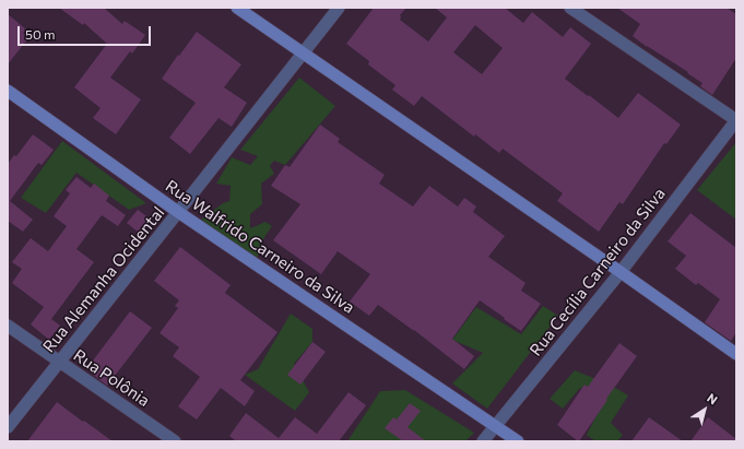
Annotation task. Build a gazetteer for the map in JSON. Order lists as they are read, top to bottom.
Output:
{
  "streets": {
    "main road": ["Rua Walfrido Carneiro da Silva"],
    "street": ["Rua Cecília Carneiro da Silva", "Rua Alemanha Ocidental", "Rua Polônia"]
  },
  "crossings": [
    ["Rua Walfrido Carneiro da Silva", "Rua Cecília Carneiro da Silva"],
    ["Rua Walfrido Carneiro da Silva", "Rua Alemanha Ocidental"],
    ["Rua Alemanha Ocidental", "Rua Polônia"]
  ],
  "scale_bar": "50 m",
  "north": "top right"
}
